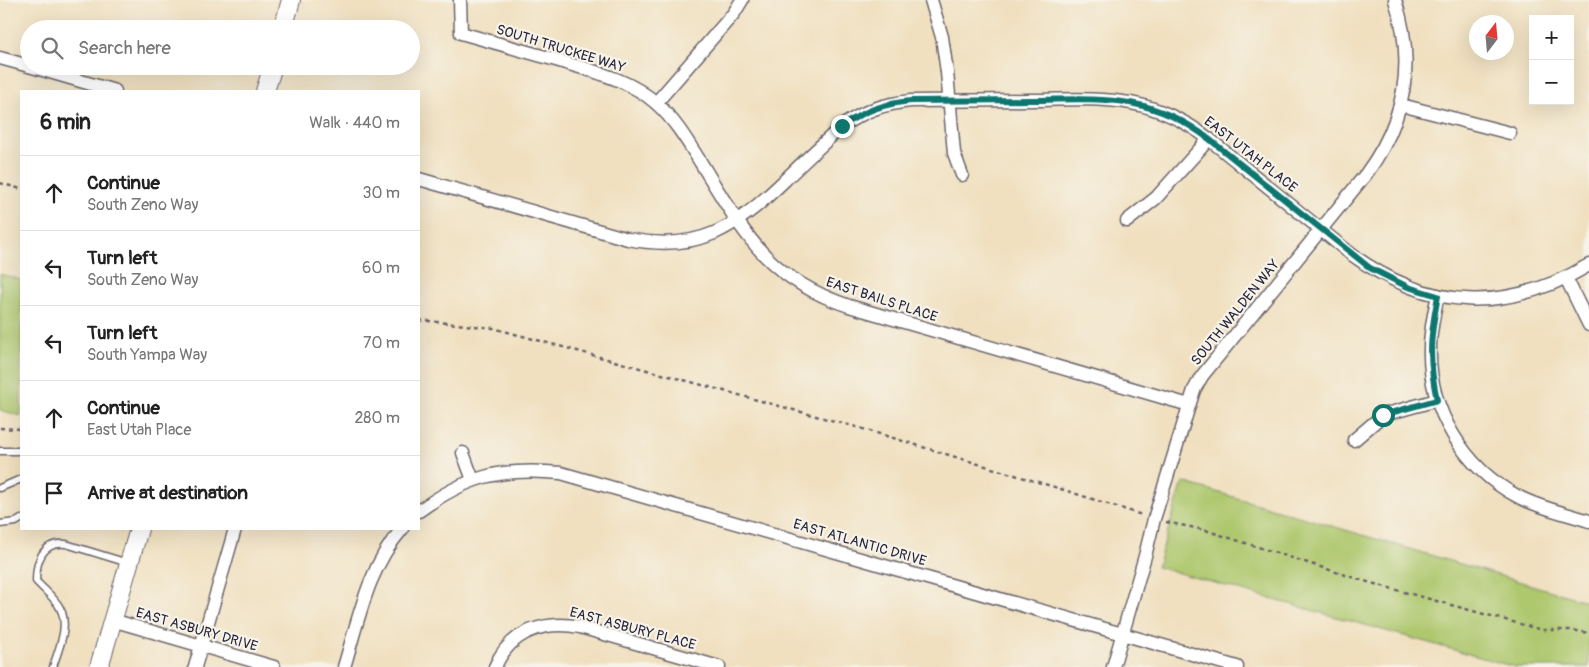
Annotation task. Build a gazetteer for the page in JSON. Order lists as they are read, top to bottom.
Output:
{
  "streets": {
    "street": [
      "SOUTH TRUCKEE WAY",
      "EAST UTAH PLACE",
      "EAST BAILS PLACE",
      "SOUTH WALDEN WAY",
      "EAST ATLANTIC DRIVE",
      "EAST ASBURY PLACE",
      "EAST ASBURY DRIVE"
    ]
  },
  "crossings": [
    ["SOUTH TRUCKEE WAY", "EAST UTAH PLACE"],
    ["SOUTH TRUCKEE WAY", "EAST BAILS PLACE"],
    ["EAST UTAH PLACE", "EAST BAILS PLACE"],
    ["EAST UTAH PLACE", "SOUTH WALDEN WAY"],
    ["EAST BAILS PLACE", "SOUTH WALDEN WAY"],
    ["SOUTH WALDEN WAY", "EAST ATLANTIC DRIVE"]
  ],
  "north": "top",
  "page": {
    "map_buttons": ["+", "−"],
    "search": "Search here",
    "heading": ["6 min", "Walk · 440 m"],
    "list": [
      ["Continue", "South Zeno Way", "30 m"],
      ["Turn left", "South Zeno Way", "60 m"],
      ["Turn left", "South Yampa Way", "70 m"],
      ["Continue", "East Utah Place", "280 m"],
      "Arrive at destination"
    ]
  }
}
